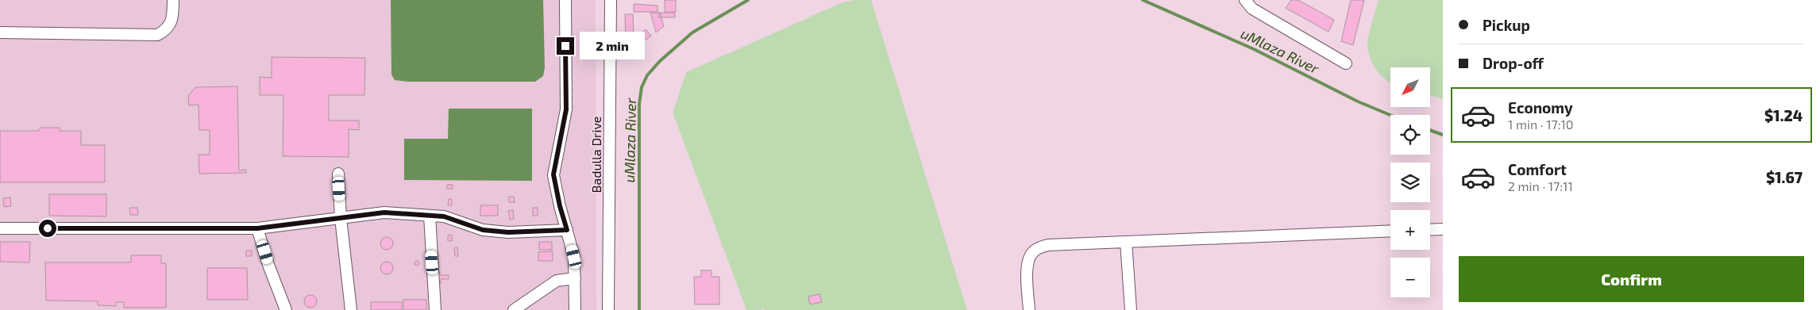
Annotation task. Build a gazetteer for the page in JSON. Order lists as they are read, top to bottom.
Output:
{
  "streets": {
    "street": ["Badulla Drive"]
  },
  "water": ["uMlaza River"],
  "north": "bottom left",
  "page": {
    "banner": ["Pickup", "Drop-off"],
    "bubble": "2 min",
    "map_buttons": ["+", "−"],
    "list": [
      {
        "name": "Economy",
        "note": "1 min · 17:10",
        "value": "$1.24"
      },
      {
        "name": "Comfort",
        "note": "2 min · 17:11",
        "value": "$1.67"
      }
    ],
    "buttons": "Confirm"
  }
}
